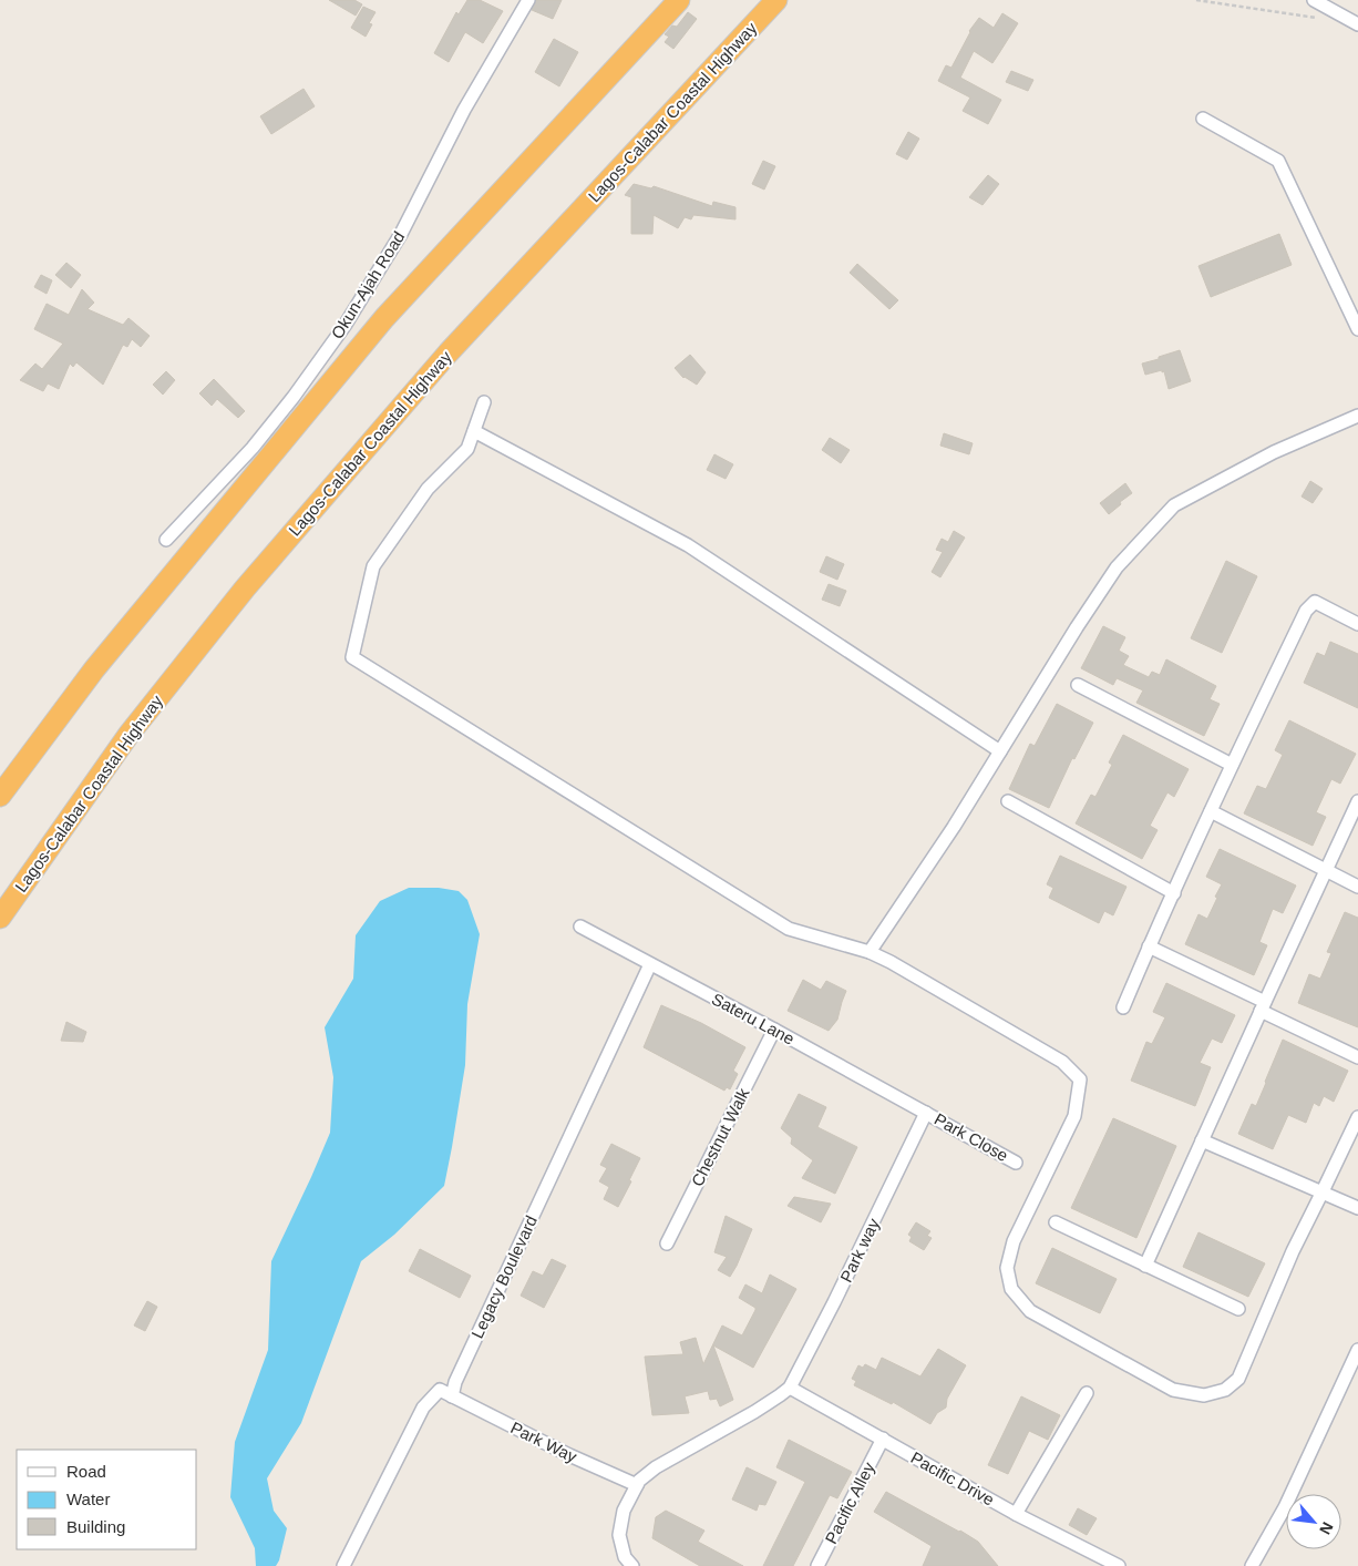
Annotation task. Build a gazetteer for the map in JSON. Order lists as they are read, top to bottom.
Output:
{
  "streets": {
    "highway": ["Lagos-Calabar Coastal Highway"],
    "street": [
      "Okun-Ajah Road",
      "Sateru Lane",
      "Chestnut Walk",
      "Park Close",
      "Park way",
      "Legacy Boulevard",
      "Park Way",
      "Pacific Drive",
      "Pacific Alley"
    ]
  },
  "crossings": [
    ["Sateru Lane", "Chestnut Walk"],
    ["Sateru Lane", "Park Close"],
    ["Sateru Lane", "Park way"],
    ["Sateru Lane", "Legacy Boulevard"],
    ["Park Close", "Park way"],
    ["Park way", "Pacific Drive"],
    ["Legacy Boulevard", "Park Way"],
    ["Pacific Drive", "Pacific Alley"]
  ],
  "legend": ["Road", "Water", "Building"],
  "north": "bottom right"
}
